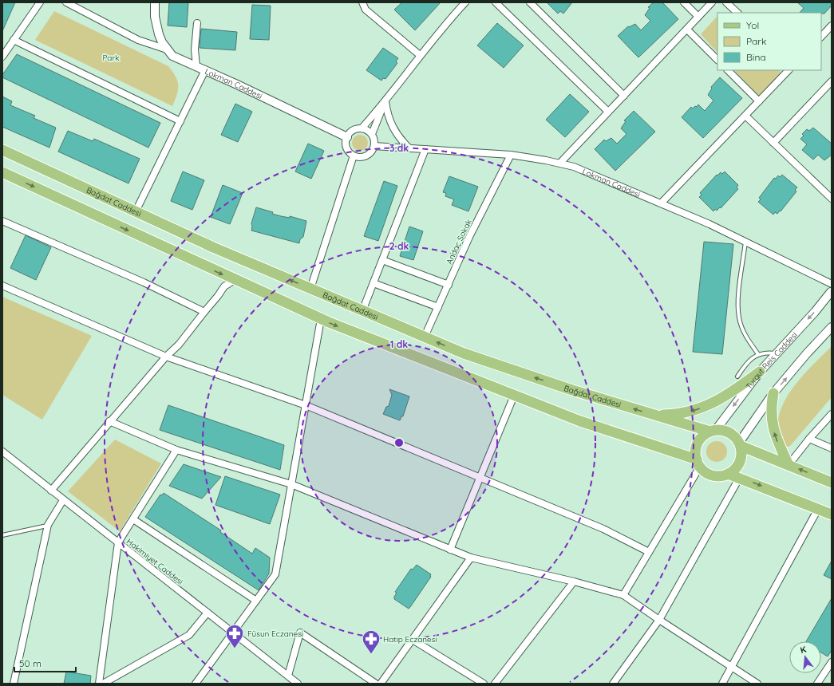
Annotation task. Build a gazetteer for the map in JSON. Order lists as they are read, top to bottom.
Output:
{
  "streets": {
    "main road": ["Bağdat Caddesi"],
    "street": [
      "Lokman Caddesi",
      "Andaç Sokak",
      "Turgut Reis Caddesi",
      "Hakimiyet Caddesi"
    ]
  },
  "crossings": [
    ["Lokman Caddesi", "Andaç Sokak"],
    ["Lokman Caddesi", "Turgut Reis Caddesi"],
    ["Bağdat Caddesi", "Andaç Sokak"],
    ["Bağdat Caddesi", "Turgut Reis Caddesi"]
  ],
  "parks": ["Park"],
  "places": {
    "pharmacy": ["Füsun Eczanesi", "Hatip Eczanesi"]
  },
  "legend": ["Yol", "Park", "Bina"],
  "scale_bar": "50 m",
  "north": "top",
  "rings": ["3 dk", "2 dk", "1 dk"]
}
